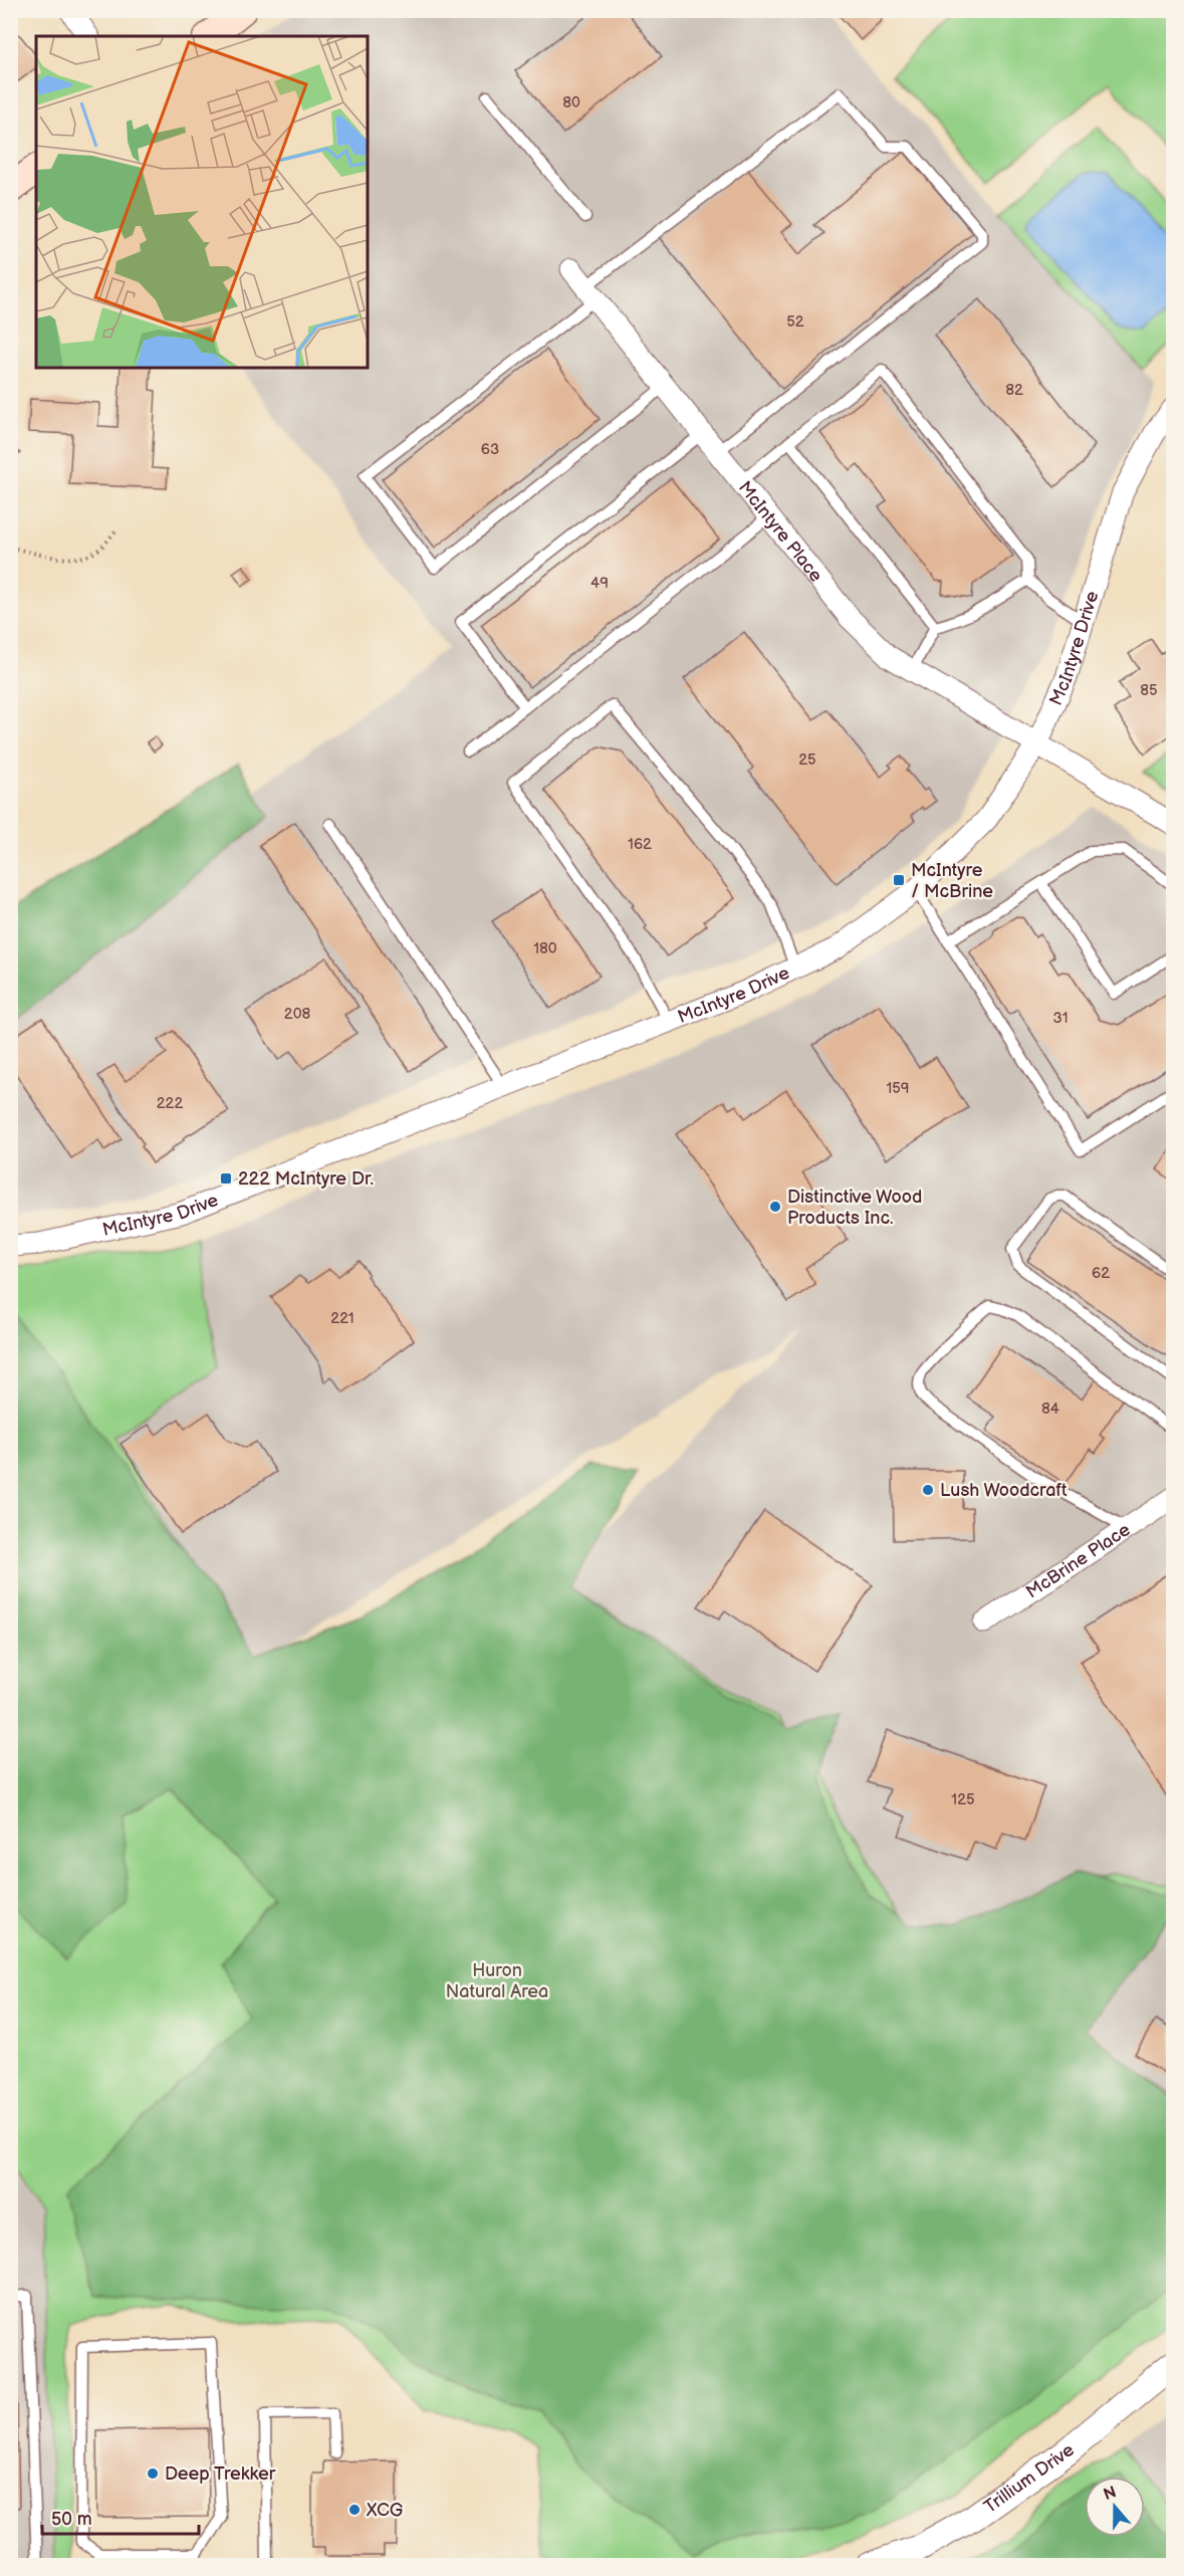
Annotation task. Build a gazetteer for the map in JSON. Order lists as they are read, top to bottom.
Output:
{
  "streets": {
    "street": [
      "McIntyre Place",
      "McIntyre Drive",
      "McBrine Place",
      "Trillium Drive"
    ]
  },
  "crossings": [
    ["McIntyre Place", "McIntyre Drive"]
  ],
  "parks": ["Huron Natural Area"],
  "places": {
    "transit": ["McIntyre / McBrine", "222 McIntyre Dr."],
    "other": [
      "Distinctive Wood Products Inc.",
      "Lush Woodcraft",
      "Deep Trekker",
      "XCG"
    ]
  },
  "house_numbers": [
    "80",
    "52",
    "82",
    "63",
    "49",
    "85",
    "25",
    "162",
    "180",
    "208",
    "31",
    "159",
    "222",
    "62",
    "221",
    "84",
    "125"
  ],
  "scale_bar": "50 m",
  "north": "top"
}
